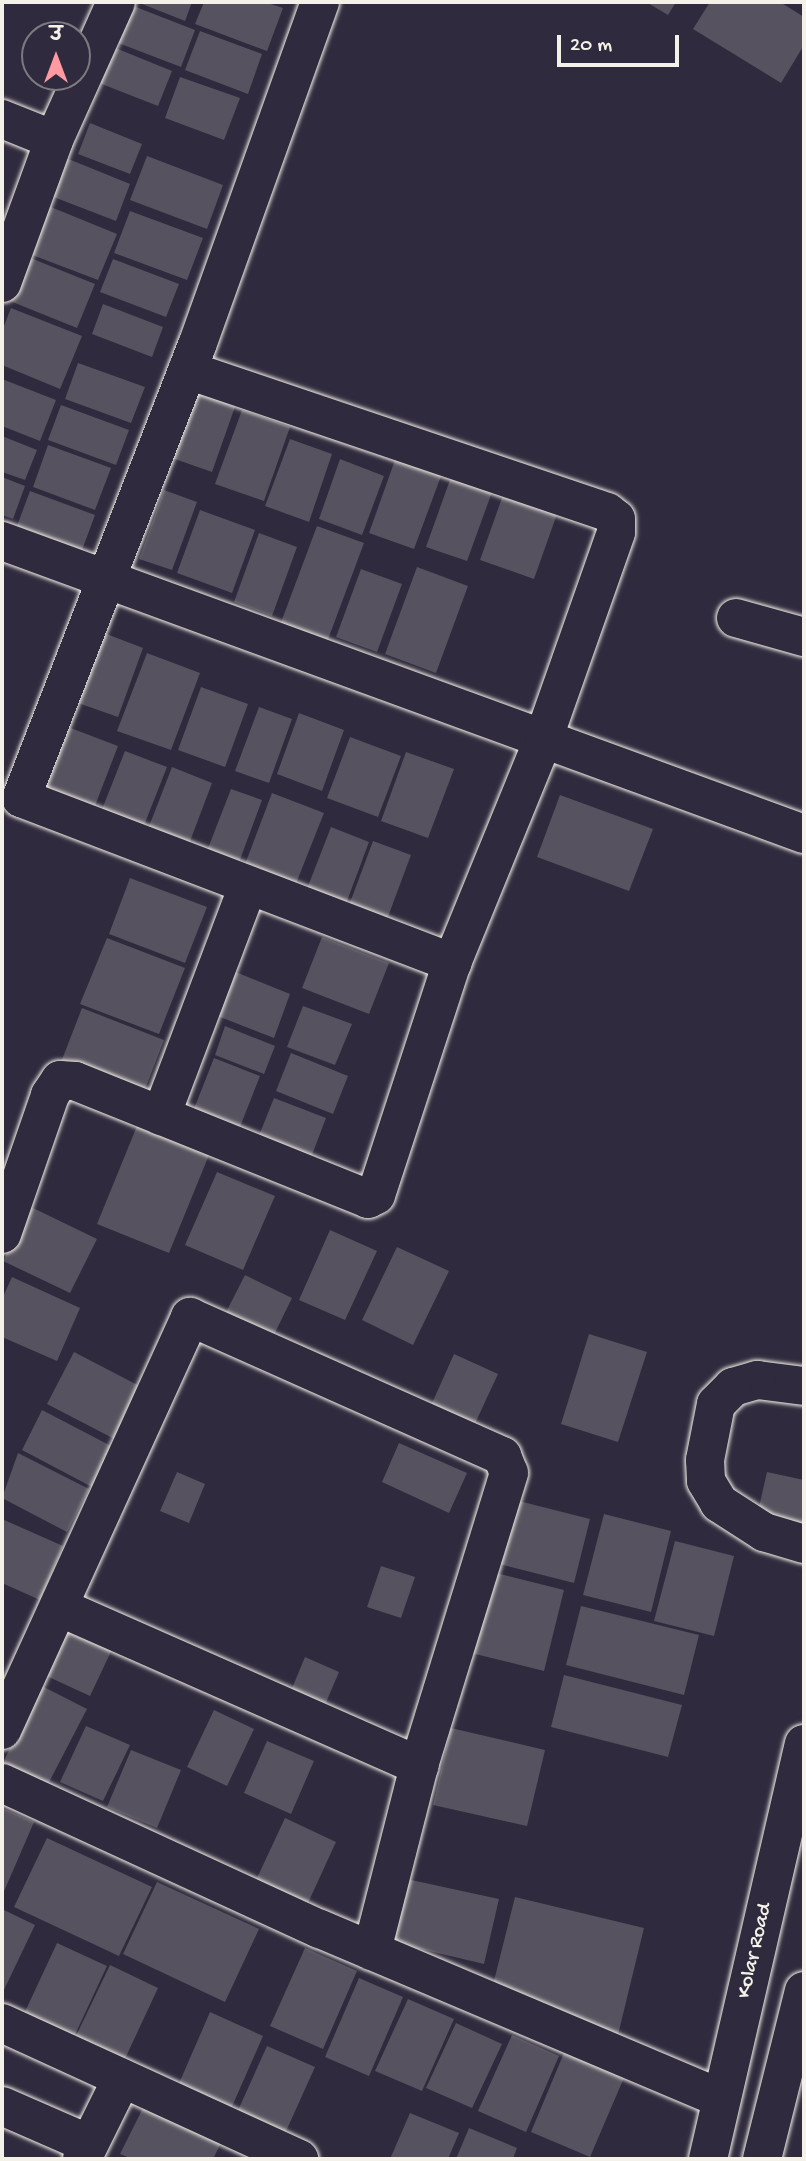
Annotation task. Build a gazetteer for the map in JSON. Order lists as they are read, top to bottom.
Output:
{
  "streets": {
    "street": ["Kolar Road"]
  },
  "scale_bar": "20 m",
  "north": "top"
}
